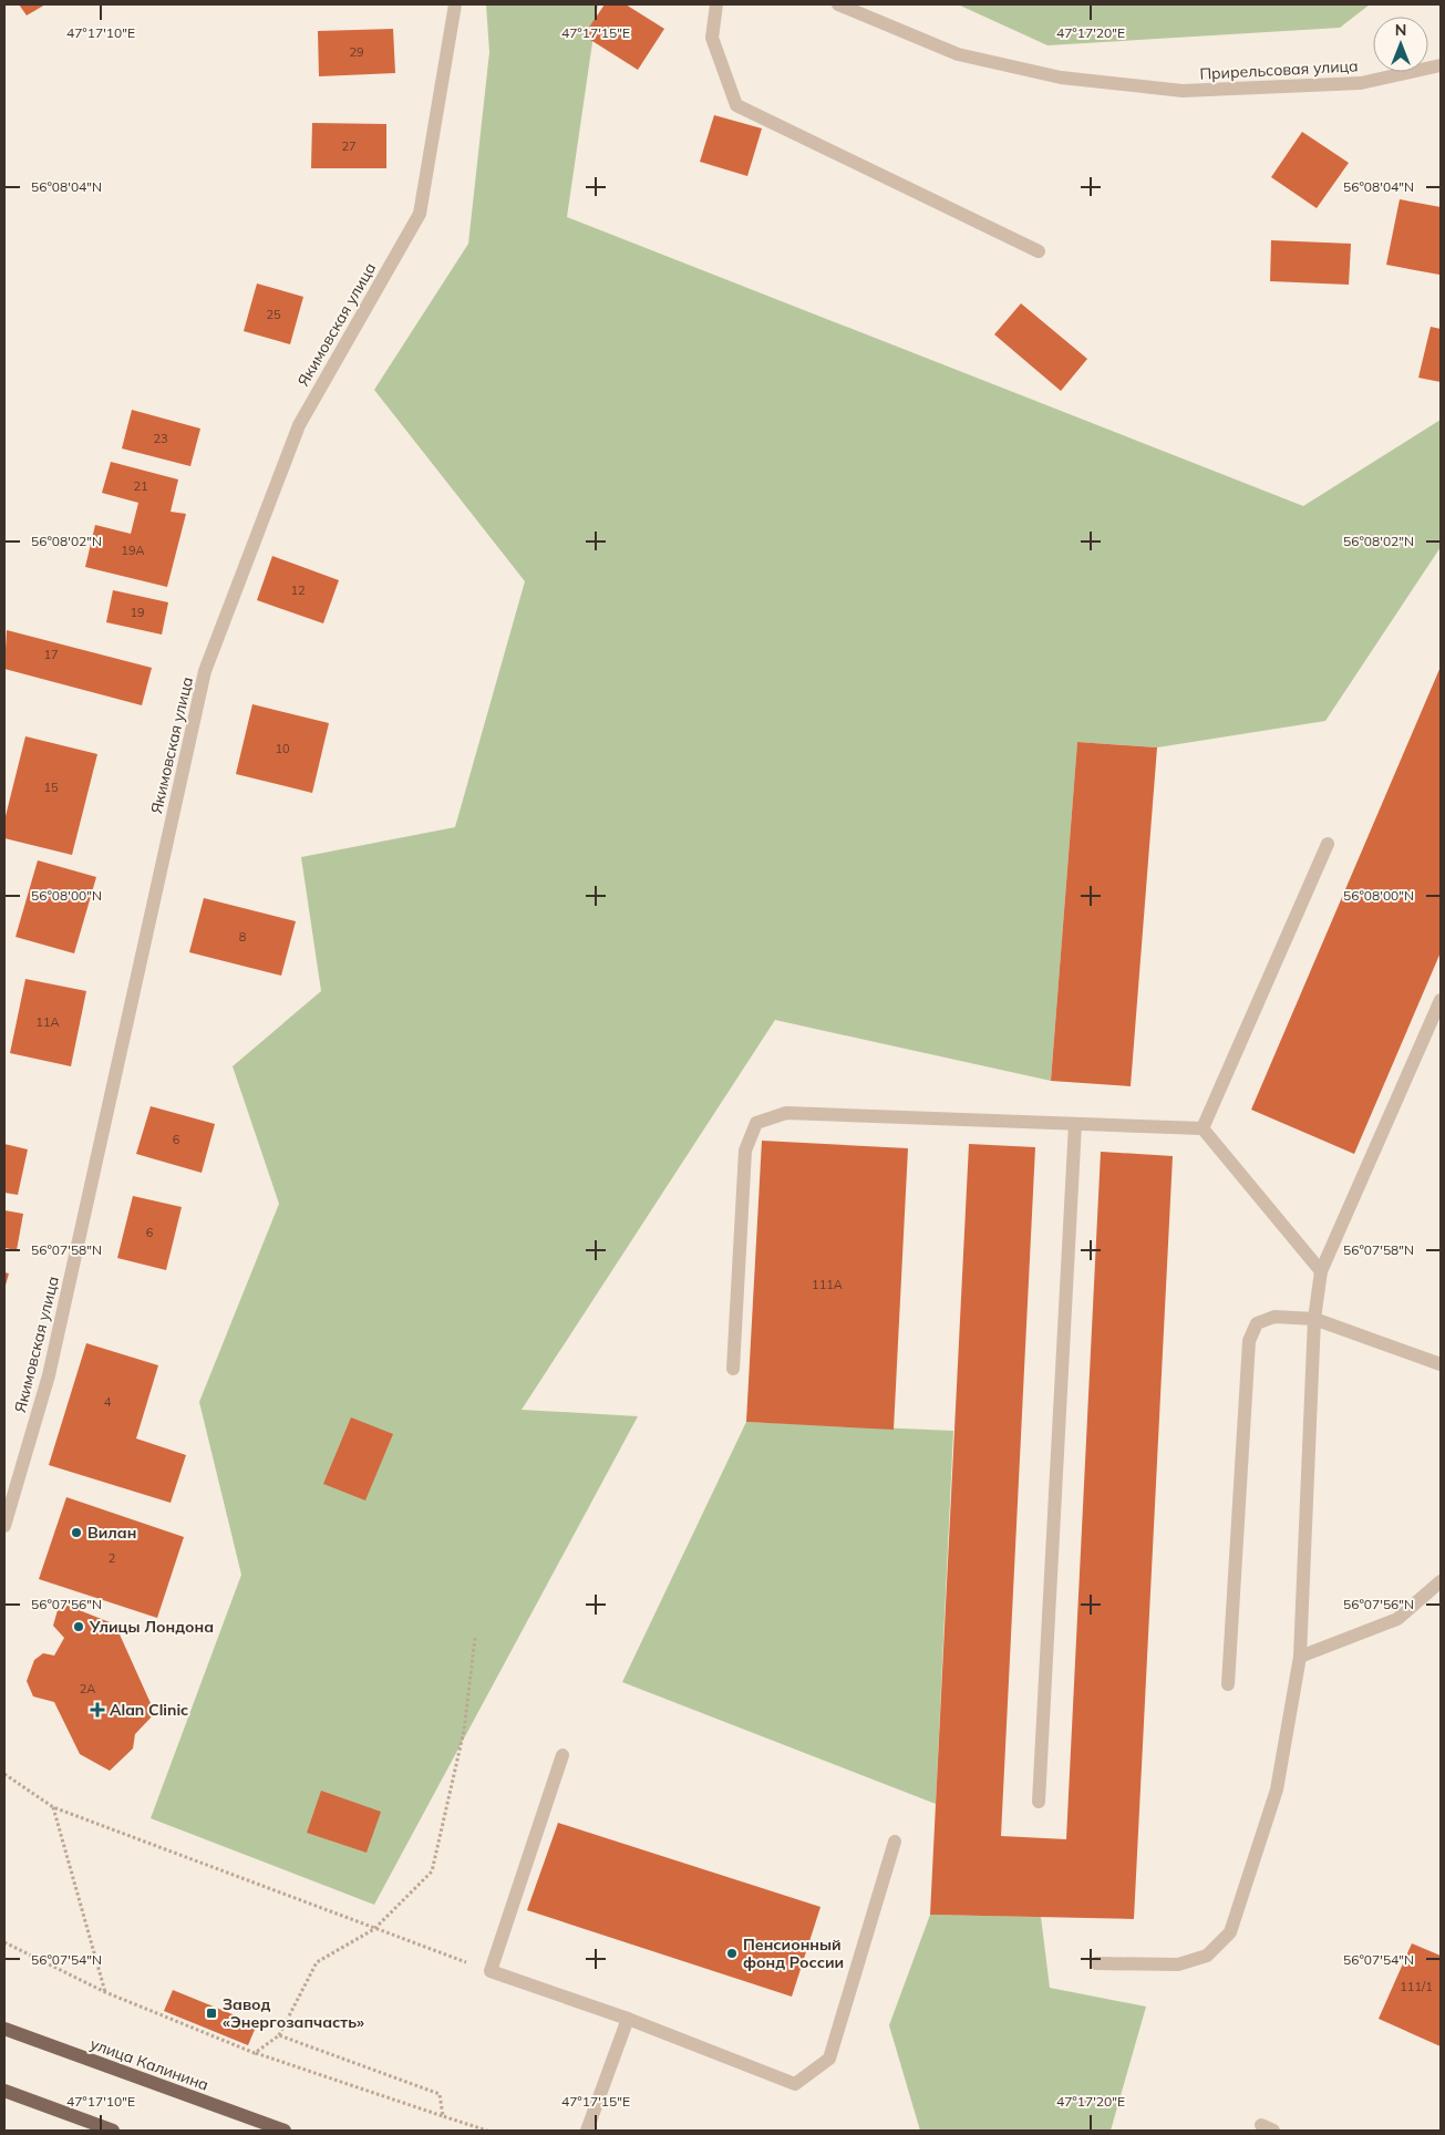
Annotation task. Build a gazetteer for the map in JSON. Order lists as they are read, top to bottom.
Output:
{
  "streets": {
    "main road": ["улица Калинина"],
    "street": ["Прирельсовая улица", "Якимовская улица"]
  },
  "places": {
    "other": ["Вилан", "Улицы Лондона", "Пенсионный фонд России"],
    "health": ["Alan Clinic"],
    "transit": ["Завод «Энергозапчасть»"]
  },
  "house_numbers": [
    "29",
    "27",
    "25",
    "23",
    "21",
    "19А",
    "12",
    "19",
    "17",
    "10",
    "15",
    "8",
    "11А",
    "6",
    "6",
    "111А",
    "4",
    "2",
    "2А",
    "111/1"
  ],
  "north": "top",
  "coordinates": [
    "47°17'10\"E",
    "47°17'15\"E",
    "47°17'20\"E",
    "56°08'04\"N",
    "56°08'02\"N",
    "56°08'00\"N",
    "56°07'58\"N",
    "56°07'56\"N",
    "56°07'54\"N"
  ]
}
